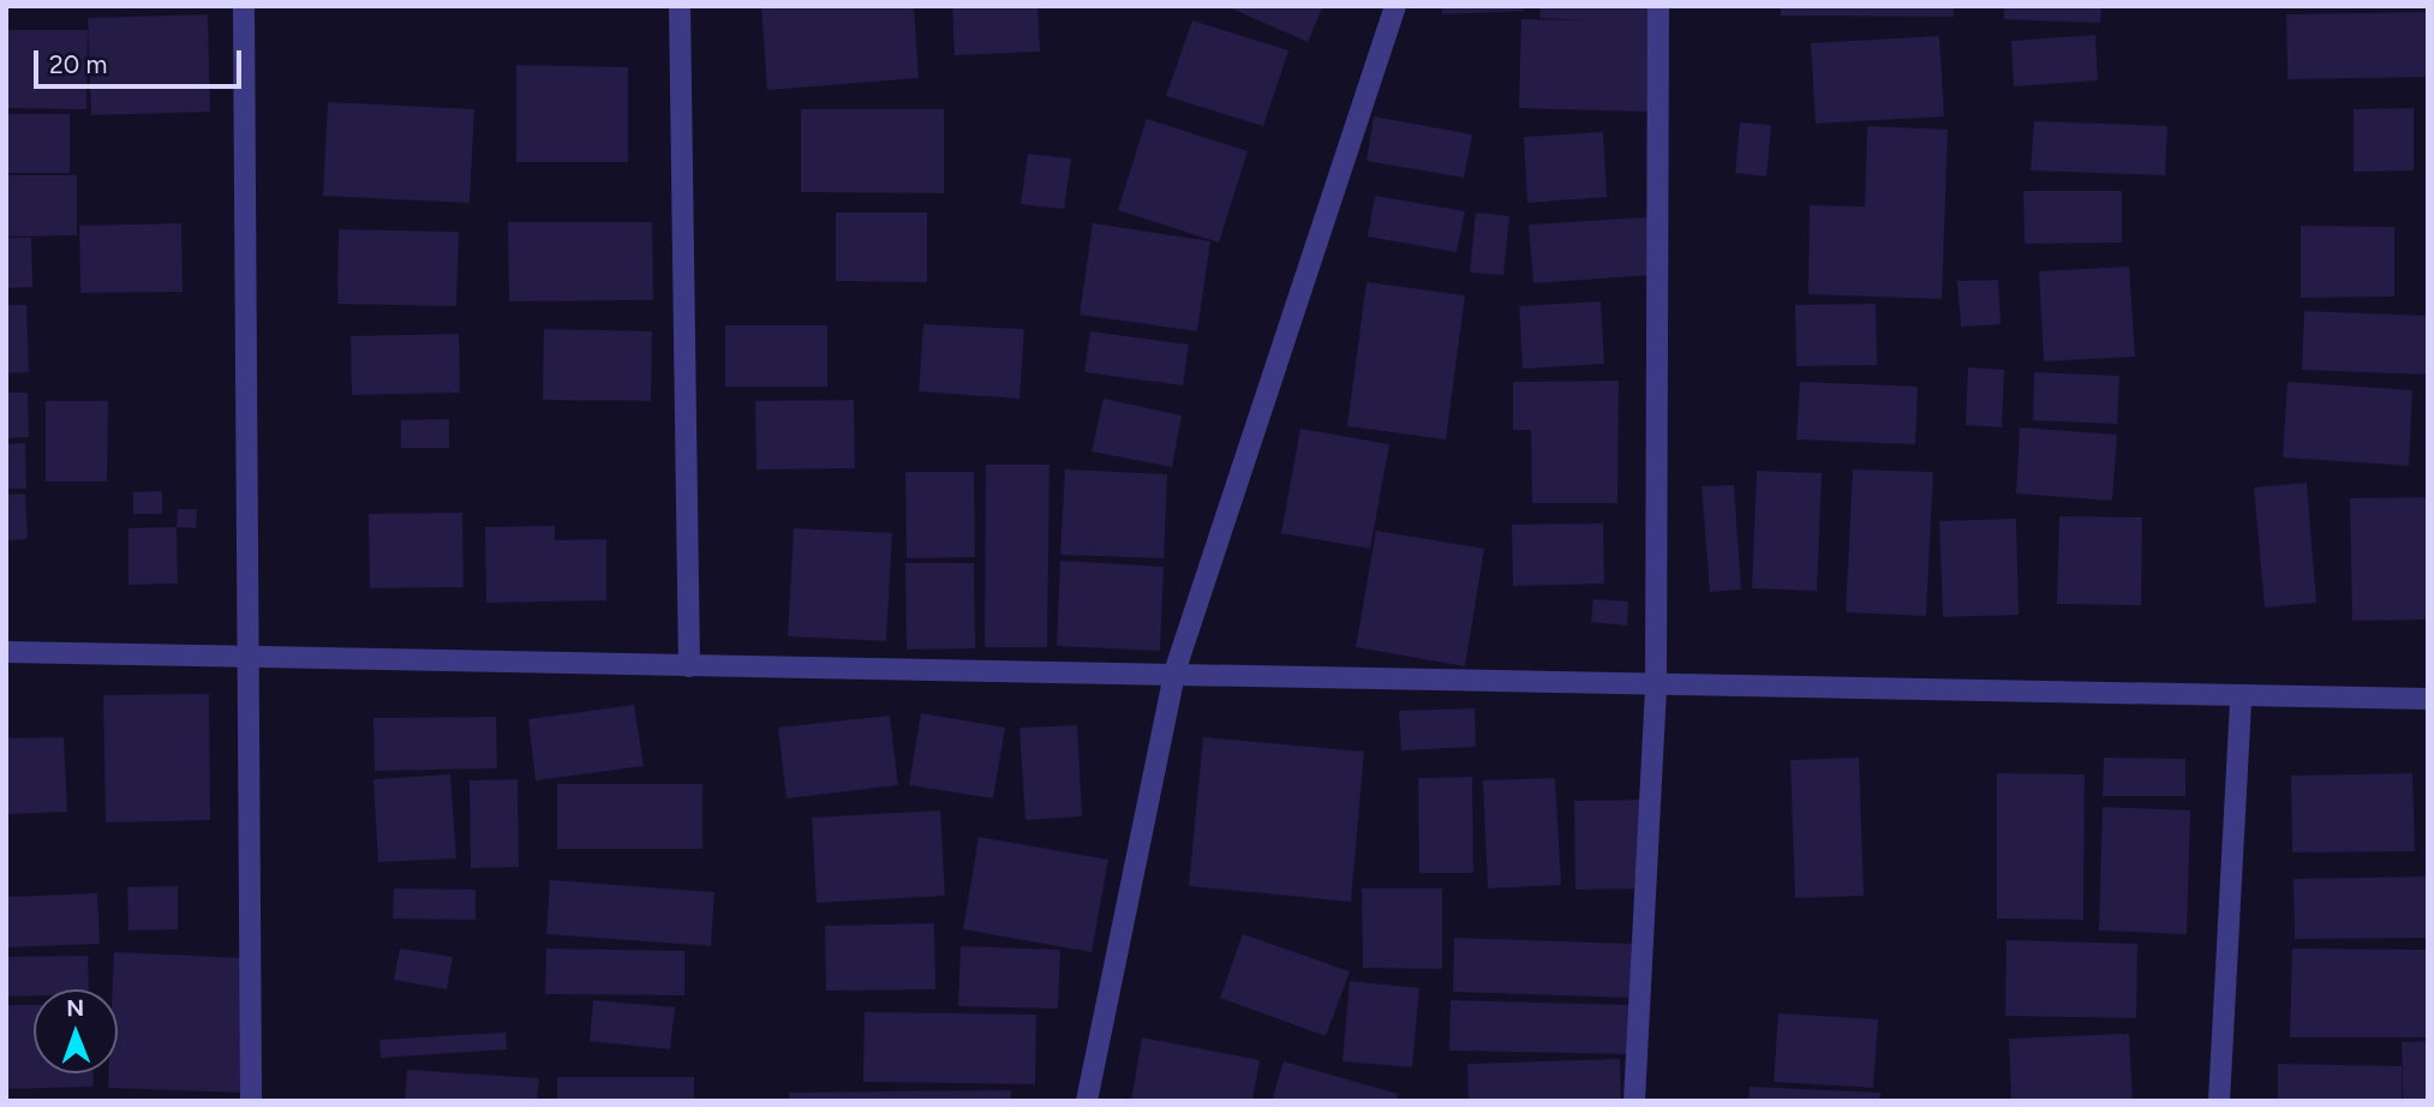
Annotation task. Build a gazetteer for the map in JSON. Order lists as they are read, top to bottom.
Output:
{
  "scale_bar": "20 m",
  "north": "top"
}
